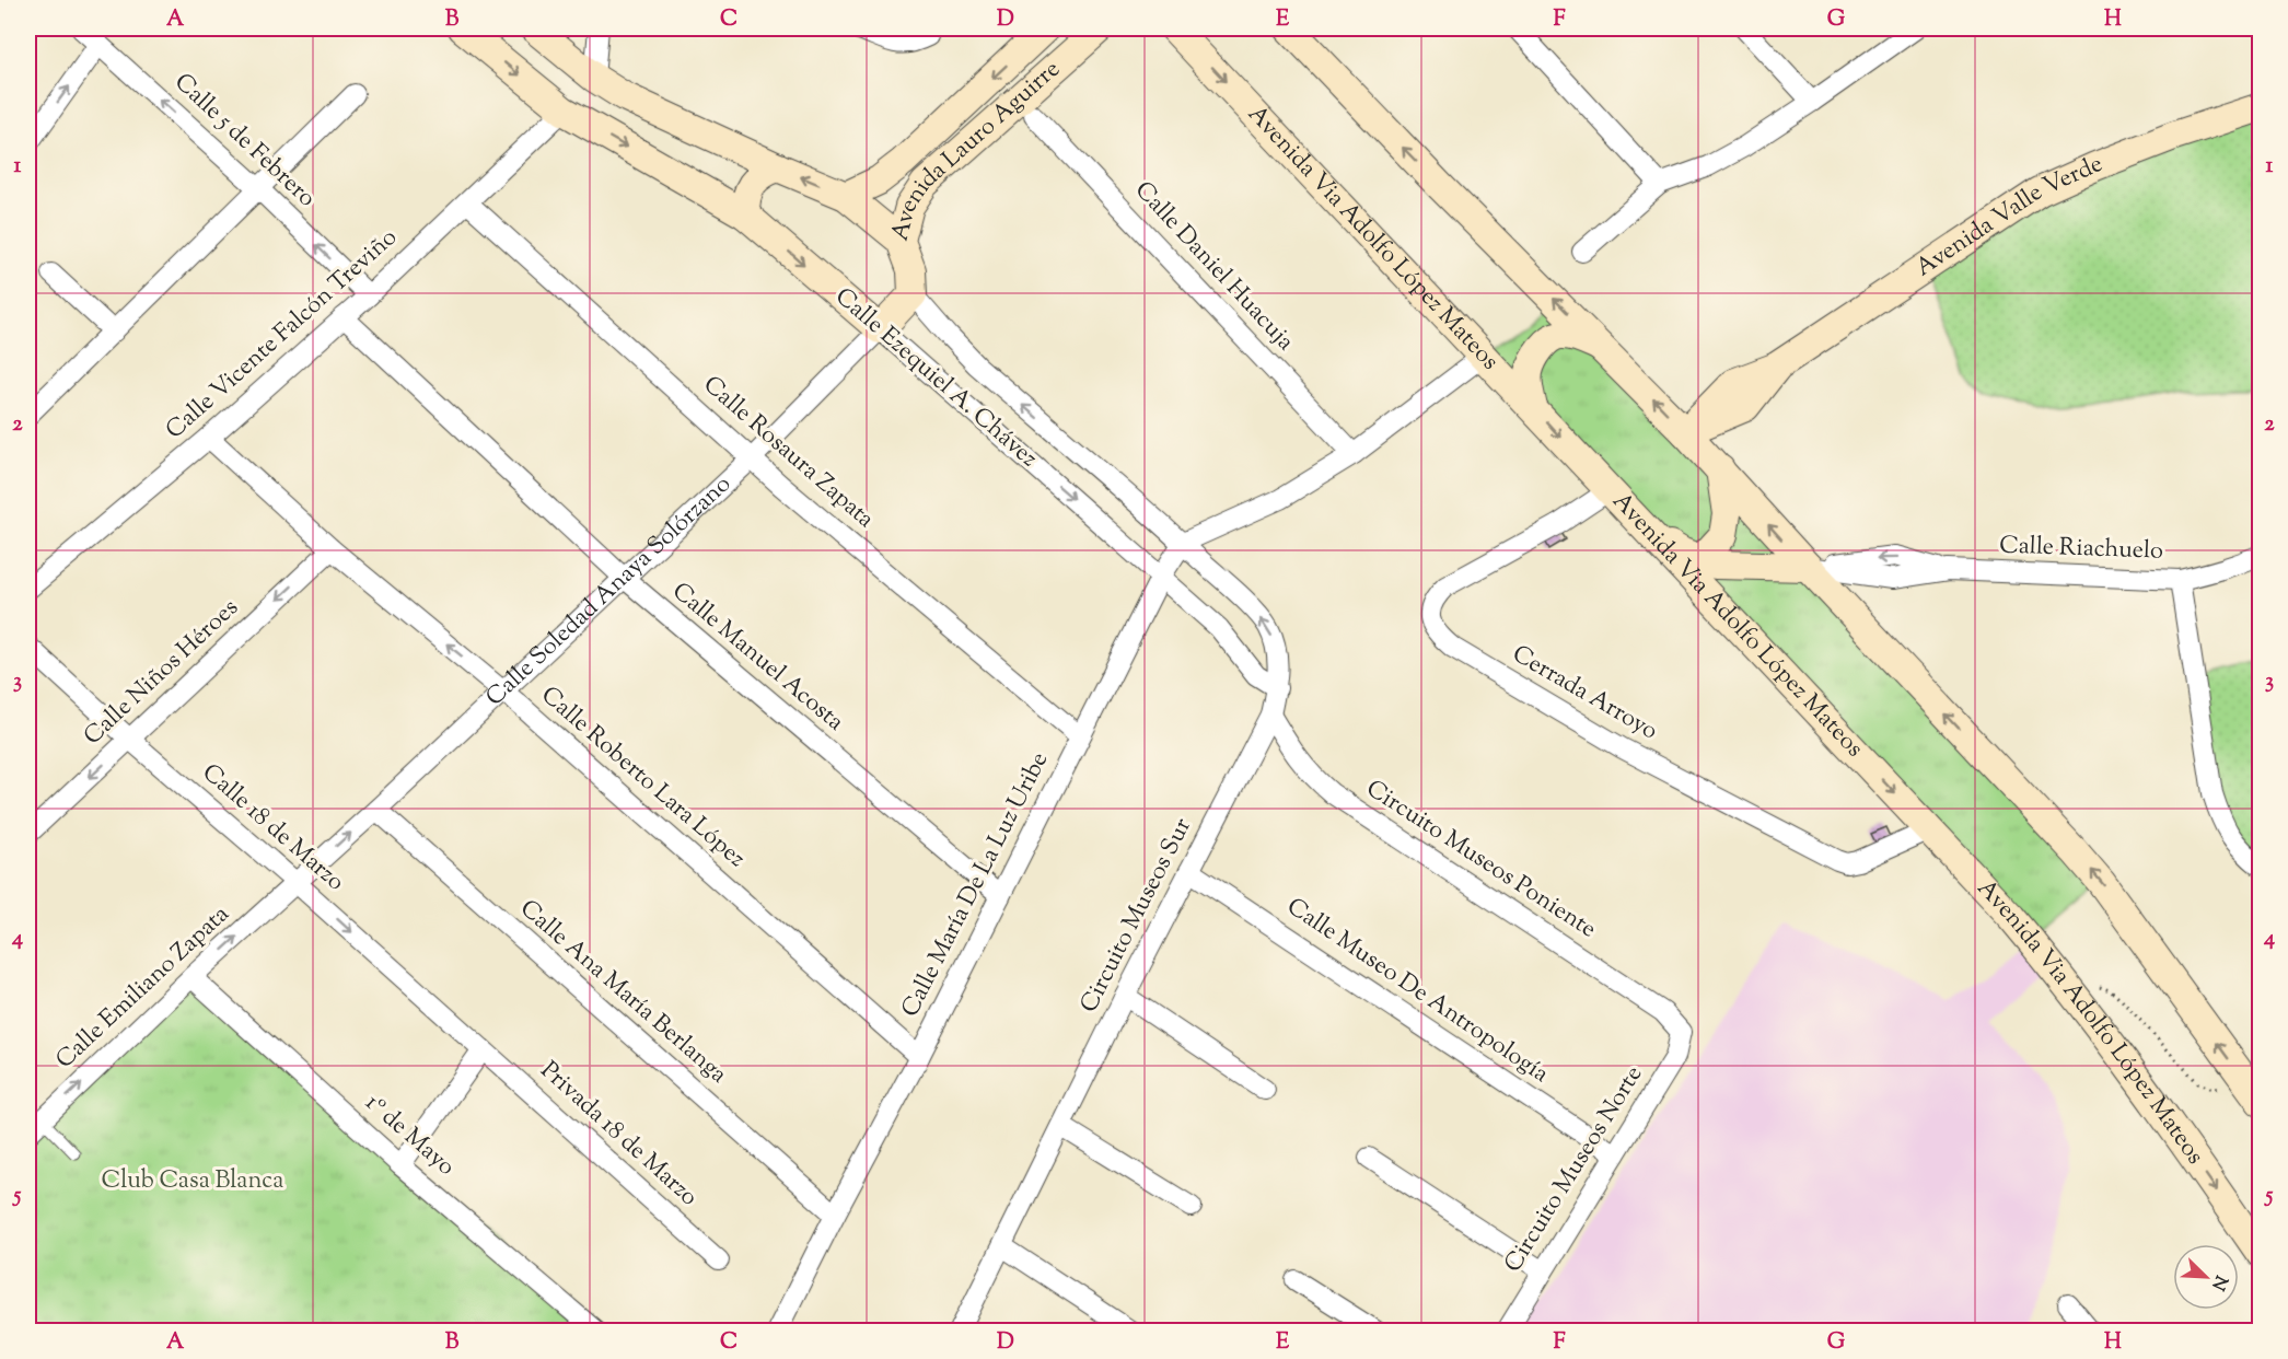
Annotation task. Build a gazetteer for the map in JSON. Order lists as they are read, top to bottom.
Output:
{
  "streets": {
    "main road": [
      "Avenida Lauro Aguirre",
      "Avenida Valle Verde",
      "Avenida Via Adolfo López Mateos",
      "Calle Ezequiel A. Chávez",
      "Calle Soledad Anaya Solórzano"
    ],
    "street": [
      "Calle 5 de Febrero",
      "Calle Daniel Huacuja",
      "Calle Vicente Falcón Treviño",
      "Calle Rosaura Zapata",
      "Calle Riachuelo",
      "Calle Manuel Acosta",
      "Calle Niños Héroes",
      "Cerrada Arroyo",
      "Calle Roberto Lara López",
      "Calle 18 de Marzo",
      "Circuito Museos Poniente",
      "Calle María De La Luz Uribe",
      "Circuito Museos Sur",
      "Calle Emiliano Zapata",
      "Calle Museo De Antropología",
      "Calle Ana María Berlanga",
      "Privada 18 de Marzo",
      "1º de Mayo",
      "Circuito Museos Norte"
    ]
  },
  "crossings": [
    ["Calle 5 de Febrero", "Calle Vicente Falcón Treviño"],
    ["Avenida Lauro Aguirre", "Calle Ezequiel A. Chávez"],
    ["Avenida Lauro Aguirre", "Calle Soledad Anaya Solórzano"],
    ["Avenida Via Adolfo López Mateos", "Cerrada Arroyo"],
    ["Calle Vicente Falcón Treviño", "Calle Ezequiel A. Chávez"],
    ["Calle Vicente Falcón Treviño", "Calle Rosaura Zapata"],
    ["Calle Vicente Falcón Treviño", "Calle Manuel Acosta"],
    ["Calle Vicente Falcón Treviño", "Calle Roberto Lara López"],
    ["Calle Ezequiel A. Chávez", "Calle Soledad Anaya Solórzano"],
    ["Calle Ezequiel A. Chávez", "Calle María De La Luz Uribe"],
    ["Calle Ezequiel A. Chávez", "Circuito Museos Sur"],
    ["Calle Rosaura Zapata", "Calle Soledad Anaya Solórzano"],
    ["Calle Rosaura Zapata", "Calle María De La Luz Uribe"],
    ["Calle Soledad Anaya Solórzano", "Calle Manuel Acosta"],
    ["Calle Soledad Anaya Solórzano", "Calle Roberto Lara López"],
    ["Calle Soledad Anaya Solórzano", "Calle 18 de Marzo"],
    ["Calle Soledad Anaya Solórzano", "Calle Emiliano Zapata"],
    ["Calle Soledad Anaya Solórzano", "Calle Ana María Berlanga"],
    ["Calle Manuel Acosta", "Calle María De La Luz Uribe"],
    ["Calle Niños Héroes", "Calle Roberto Lara López"],
    ["Calle Niños Héroes", "Calle 18 de Marzo"],
    ["Calle Roberto Lara López", "Calle María De La Luz Uribe"],
    ["Calle 18 de Marzo", "Calle Emiliano Zapata"],
    ["Calle 18 de Marzo", "Privada 18 de Marzo"],
    ["Circuito Museos Poniente", "Circuito Museos Sur"],
    ["Circuito Museos Poniente", "Circuito Museos Norte"],
    ["Calle María De La Luz Uribe", "Circuito Museos Sur"],
    ["Calle María De La Luz Uribe", "Calle Ana María Berlanga"],
    ["Circuito Museos Sur", "Calle Museo De Antropología"],
    ["Calle Emiliano Zapata", "1º de Mayo"],
    ["Calle Museo De Antropología", "Circuito Museos Norte"]
  ],
  "one_way": [
    "Calle 5 de Febrero",
    "Calle Niños Héroes",
    "Calle 18 de Marzo",
    "Calle Emiliano Zapata"
  ],
  "parks": ["Club Casa Blanca"],
  "north": "bottom right",
  "grid": {
    "columns": [
      "A",
      "B",
      "C",
      "D",
      "E",
      "F",
      "G",
      "H"
    ],
    "rows": [
      "1",
      "2",
      "3",
      "4",
      "5"
    ]
  }
}
